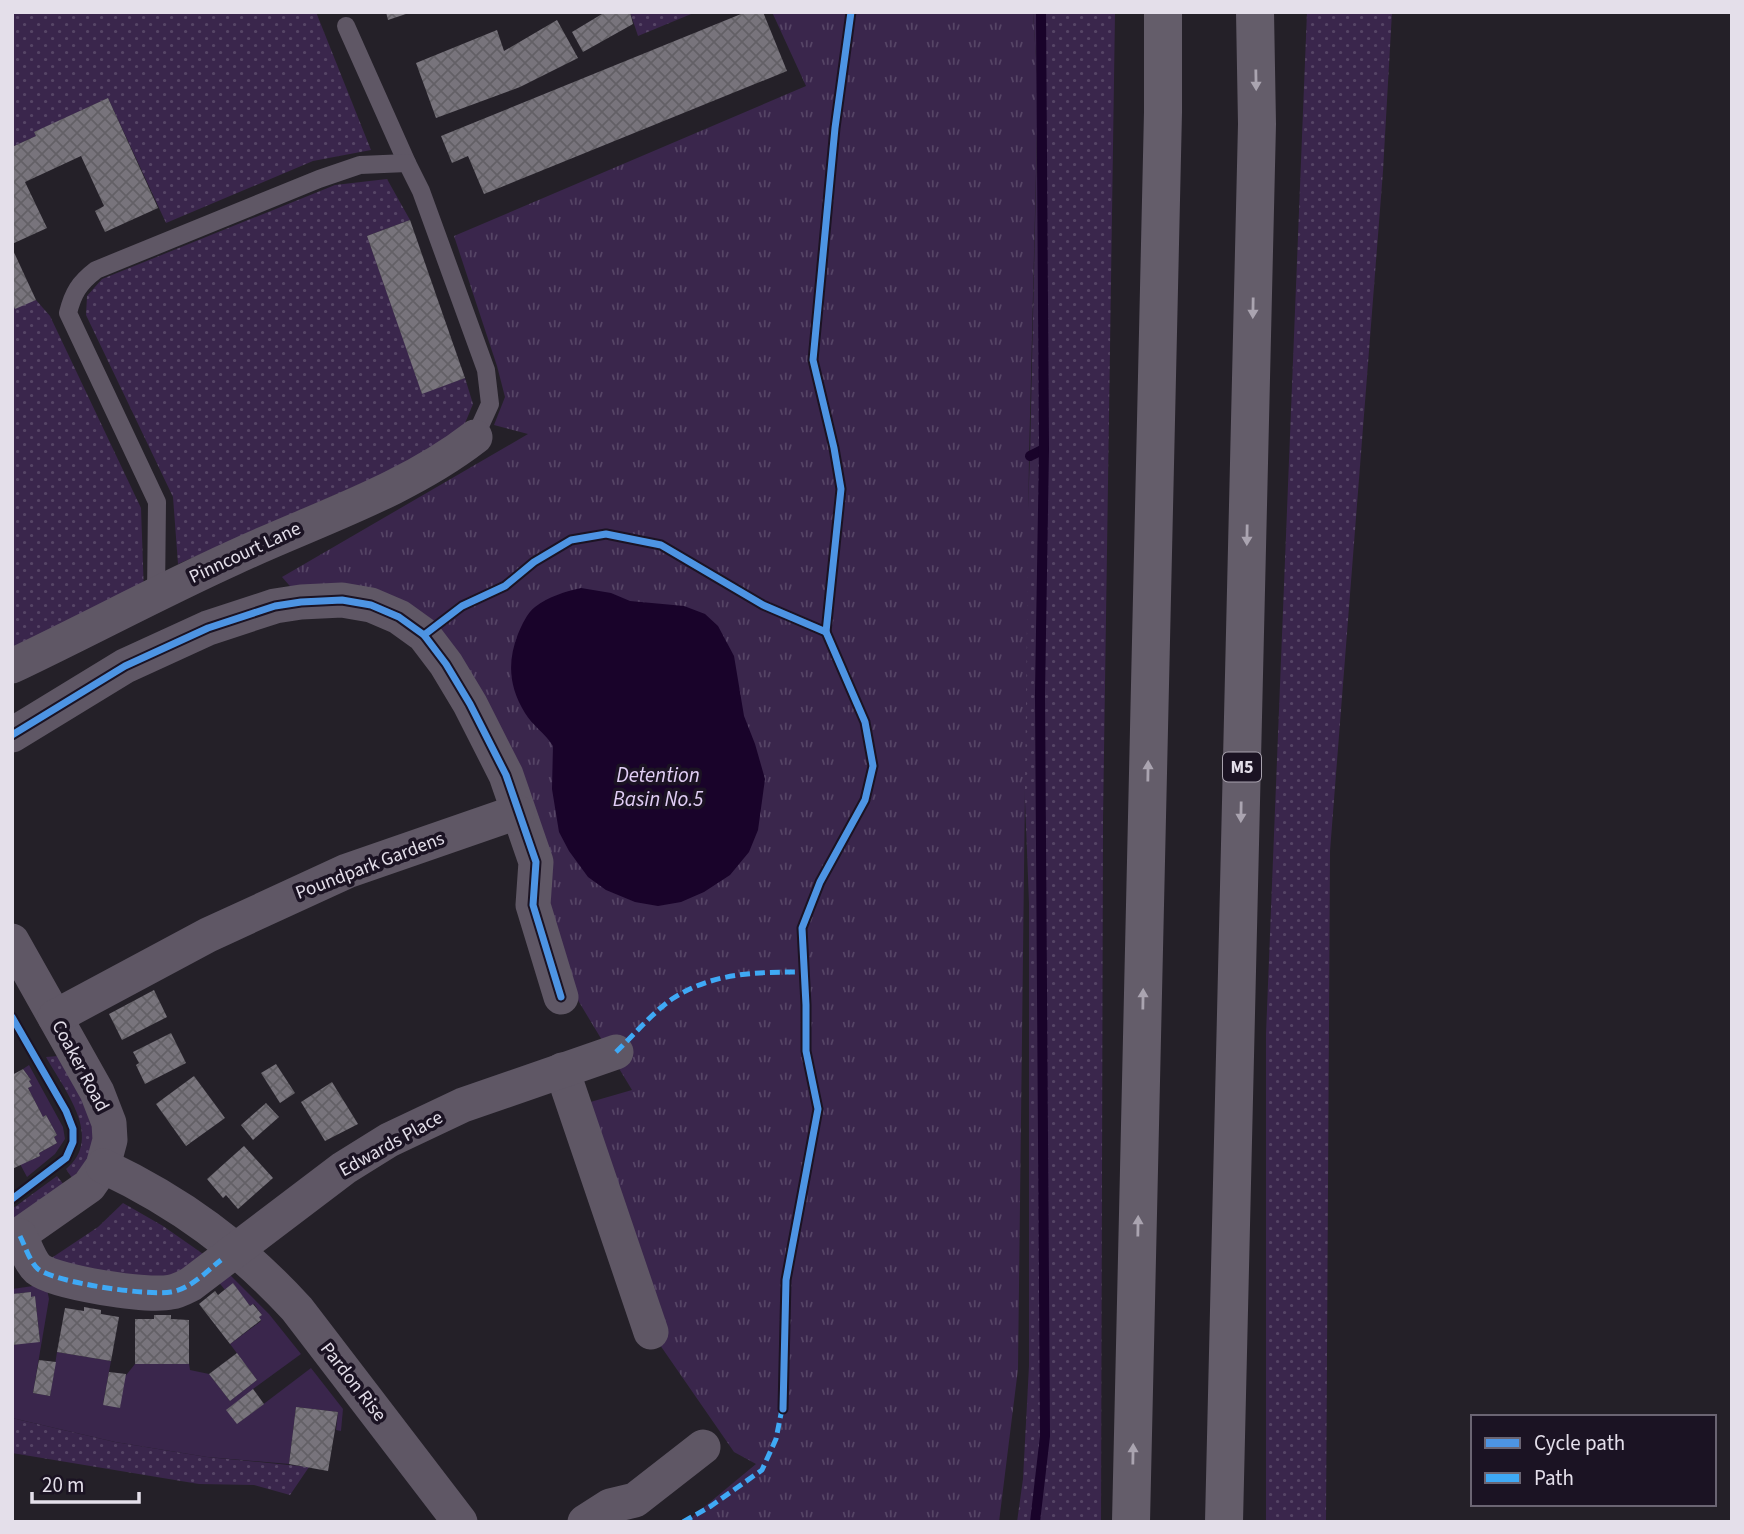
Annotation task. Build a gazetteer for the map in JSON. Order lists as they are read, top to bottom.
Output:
{
  "streets": {
    "highway": ["M5"],
    "street": [
      "Pinncourt Lane",
      "Poundpark Gardens",
      "Coaker Road",
      "Edwards Place",
      "Pardon Rise"
    ]
  },
  "crossings": [
    ["Poundpark Gardens", "Coaker Road"],
    ["Coaker Road", "Pardon Rise"],
    ["Edwards Place", "Pardon Rise"]
  ],
  "water": ["Detention Basin No.5"],
  "legend": ["Cycle path", "Path"],
  "scale_bar": "20 m"
}
